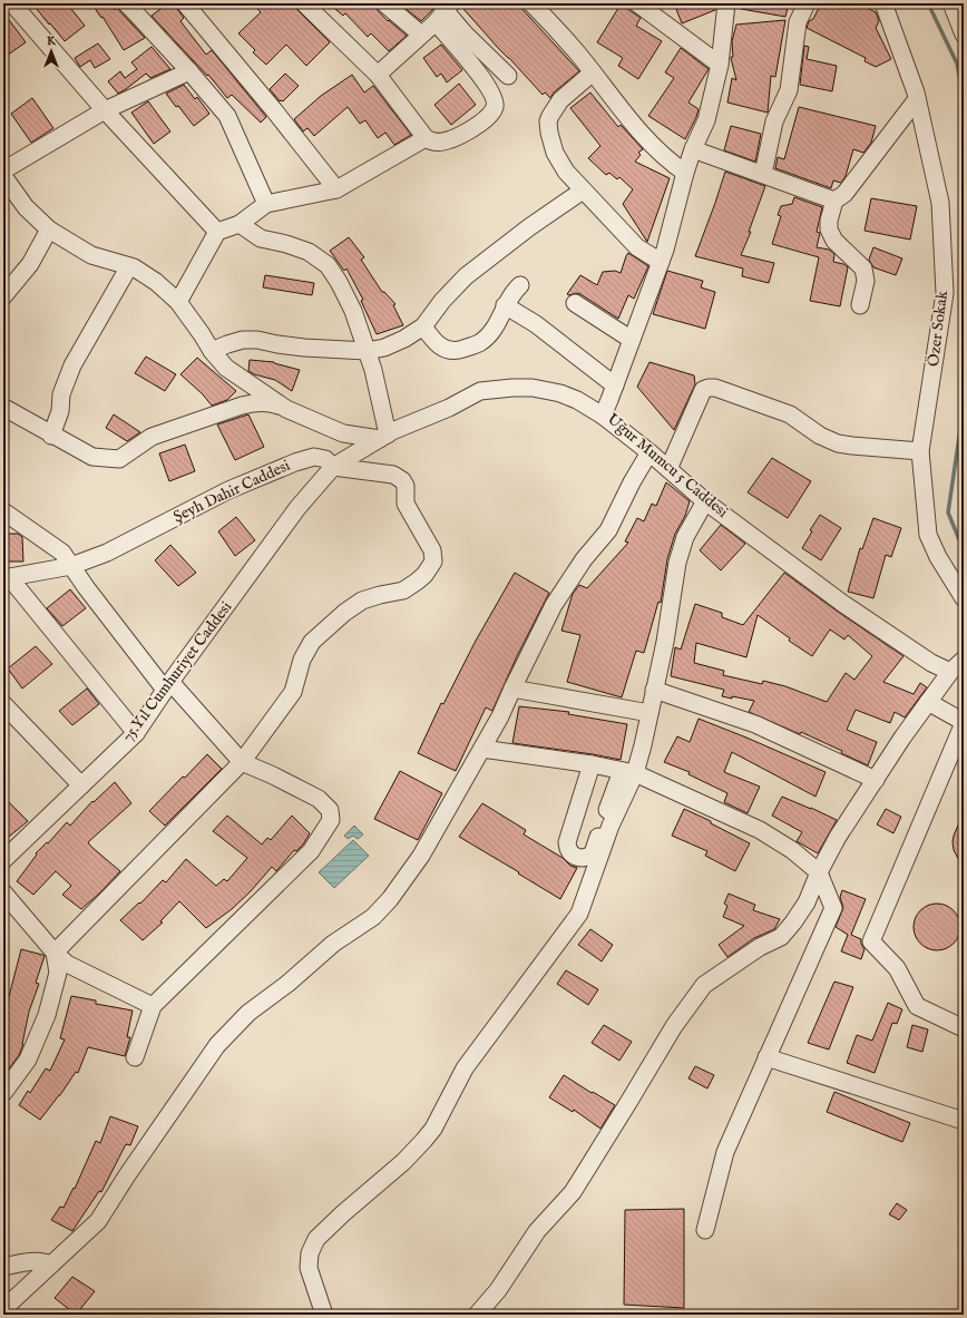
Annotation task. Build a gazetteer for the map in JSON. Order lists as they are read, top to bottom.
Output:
{
  "streets": {
    "street": [
      "Özer Sokak",
      "Uğur Mumcu 5 Caddesi",
      "Şeyh Dahir Caddesi",
      "75.Yıl Cumhuriyet Caddesi"
    ]
  },
  "crossings": [
    ["Şeyh Dahir Caddesi", "75.Yıl Cumhuriyet Caddesi"]
  ],
  "north": "top"
}
